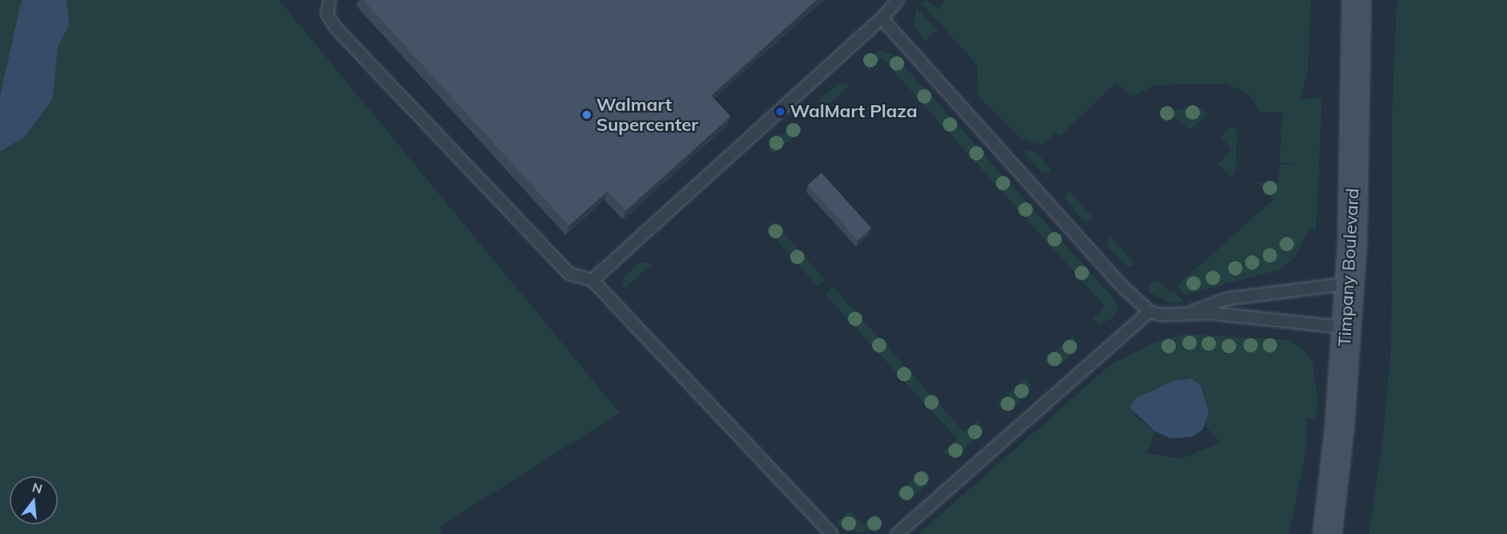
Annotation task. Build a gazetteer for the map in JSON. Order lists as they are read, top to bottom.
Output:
{
  "streets": {
    "main road": ["Timpany Boulevard"]
  },
  "places": ["WalMart Plaza", "Walmart Supercenter"],
  "north": "top"
}
